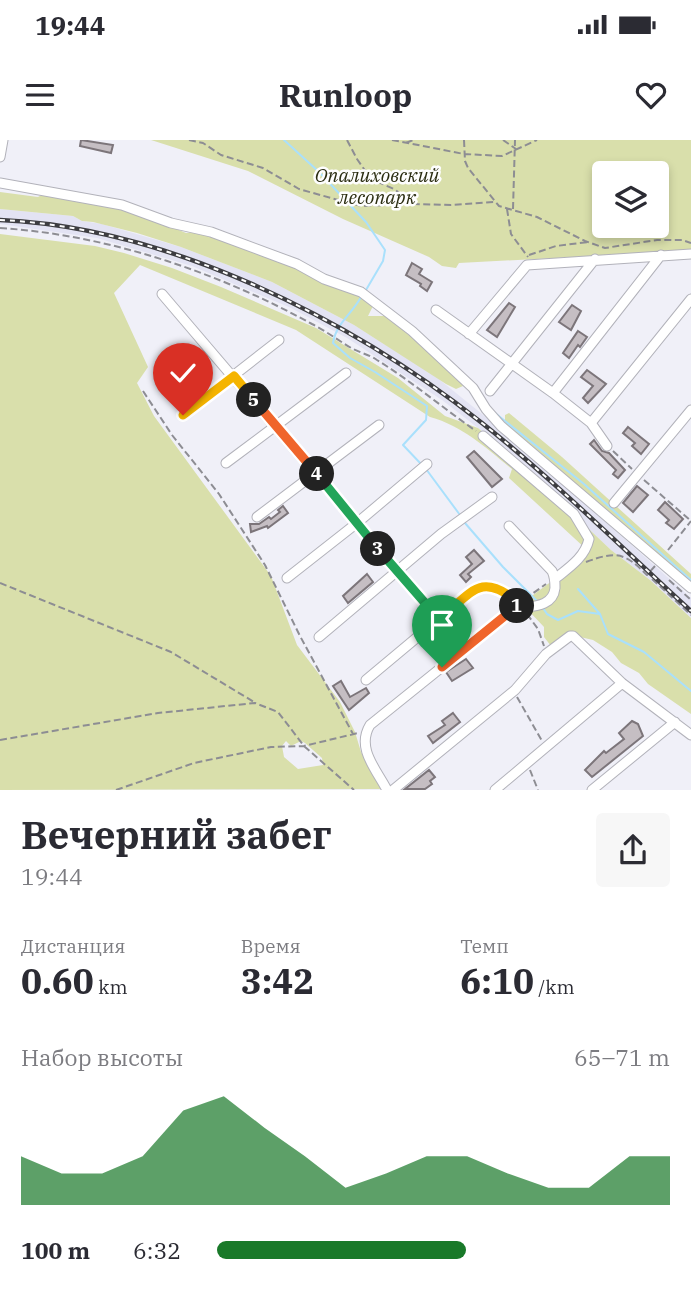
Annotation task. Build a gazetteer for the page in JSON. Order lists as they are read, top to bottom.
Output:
{
  "parks": ["Опалиховский лесопарк"],
  "page": {
    "status": "19:44",
    "header": "Runloop",
    "pins": [
      "5",
      "4",
      "3",
      "1"
    ],
    "heading": ["Вечерний забег", "19:44"],
    "stats": [
      ["Дистанция", "0.60 km"],
      ["Время", "3:42"],
      ["Темп", "6:10 /km"]
    ],
    "chart": ["Набор высоты", "65–71 m"],
    "list": [
      {
        "name": "100 m",
        "note": "6:32"
      }
    ]
  }
}
